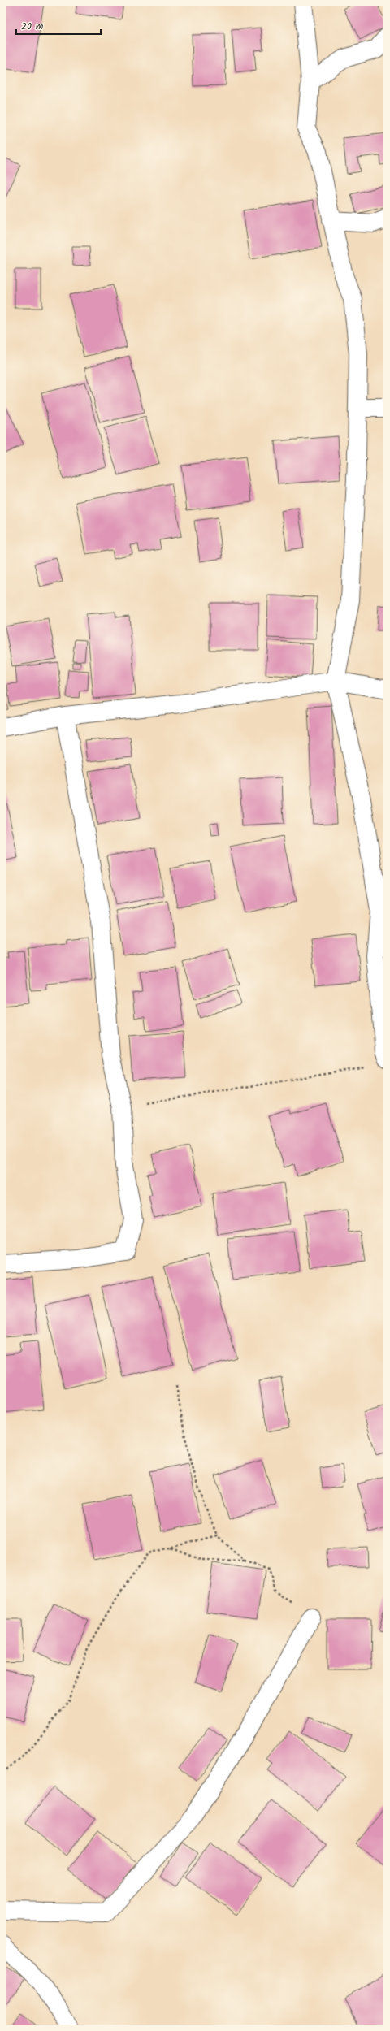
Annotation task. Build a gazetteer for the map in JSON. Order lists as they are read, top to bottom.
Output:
{
  "scale_bar": "20 m"
}
